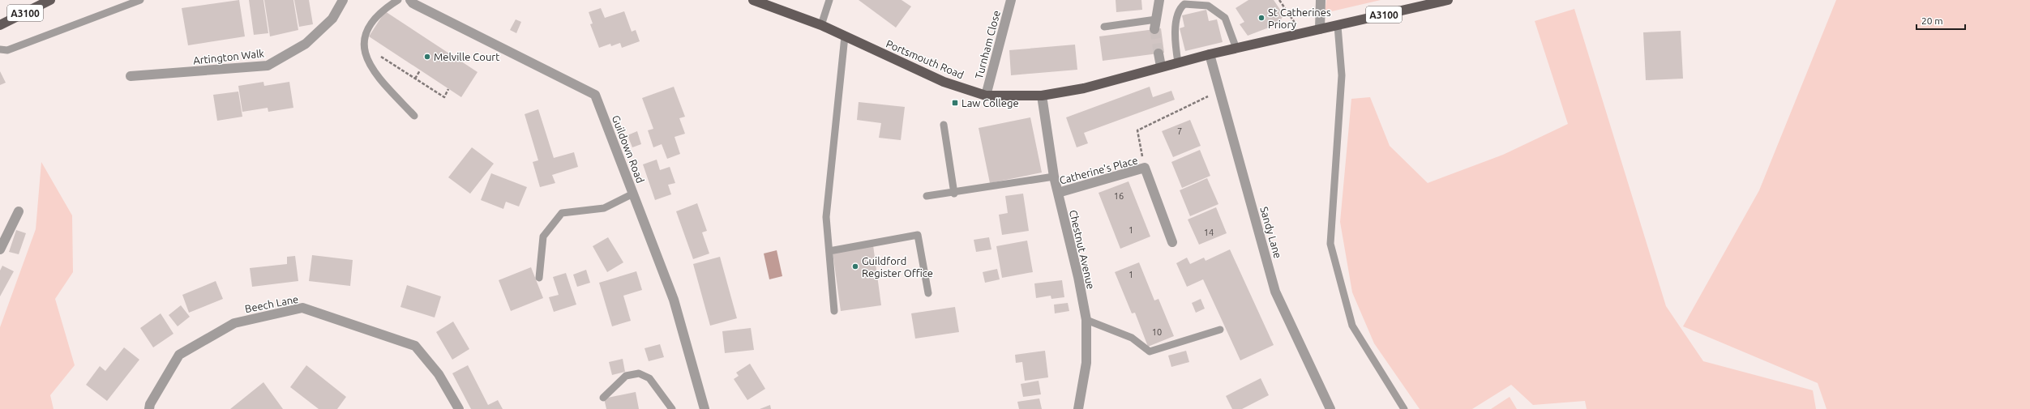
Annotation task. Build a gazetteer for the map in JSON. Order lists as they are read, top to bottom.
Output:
{
  "streets": {
    "main road": ["A3100", "Portsmouth Road"],
    "street": [
      "Turnham Close",
      "Artington Walk",
      "Guildown Road",
      "Catherine's Place",
      "Sandy Lane",
      "Chestnut Avenue",
      "Beech Lane"
    ]
  },
  "crossings": [
    ["A3100", "Portsmouth Road"],
    ["A3100", "Sandy Lane"],
    ["Turnham Close", "Portsmouth Road"],
    ["Portsmouth Road", "Sandy Lane"],
    ["Portsmouth Road", "Chestnut Avenue"],
    ["Catherine's Place", "Chestnut Avenue"]
  ],
  "places": {
    "other": ["St Catherines Priory", "Melville Court", "Guildford Register Office"],
    "transit": ["Law College"]
  },
  "house_numbers": [
    "7",
    "16",
    "1",
    "14",
    "1",
    "10"
  ],
  "scale_bar": "20 m"
}
